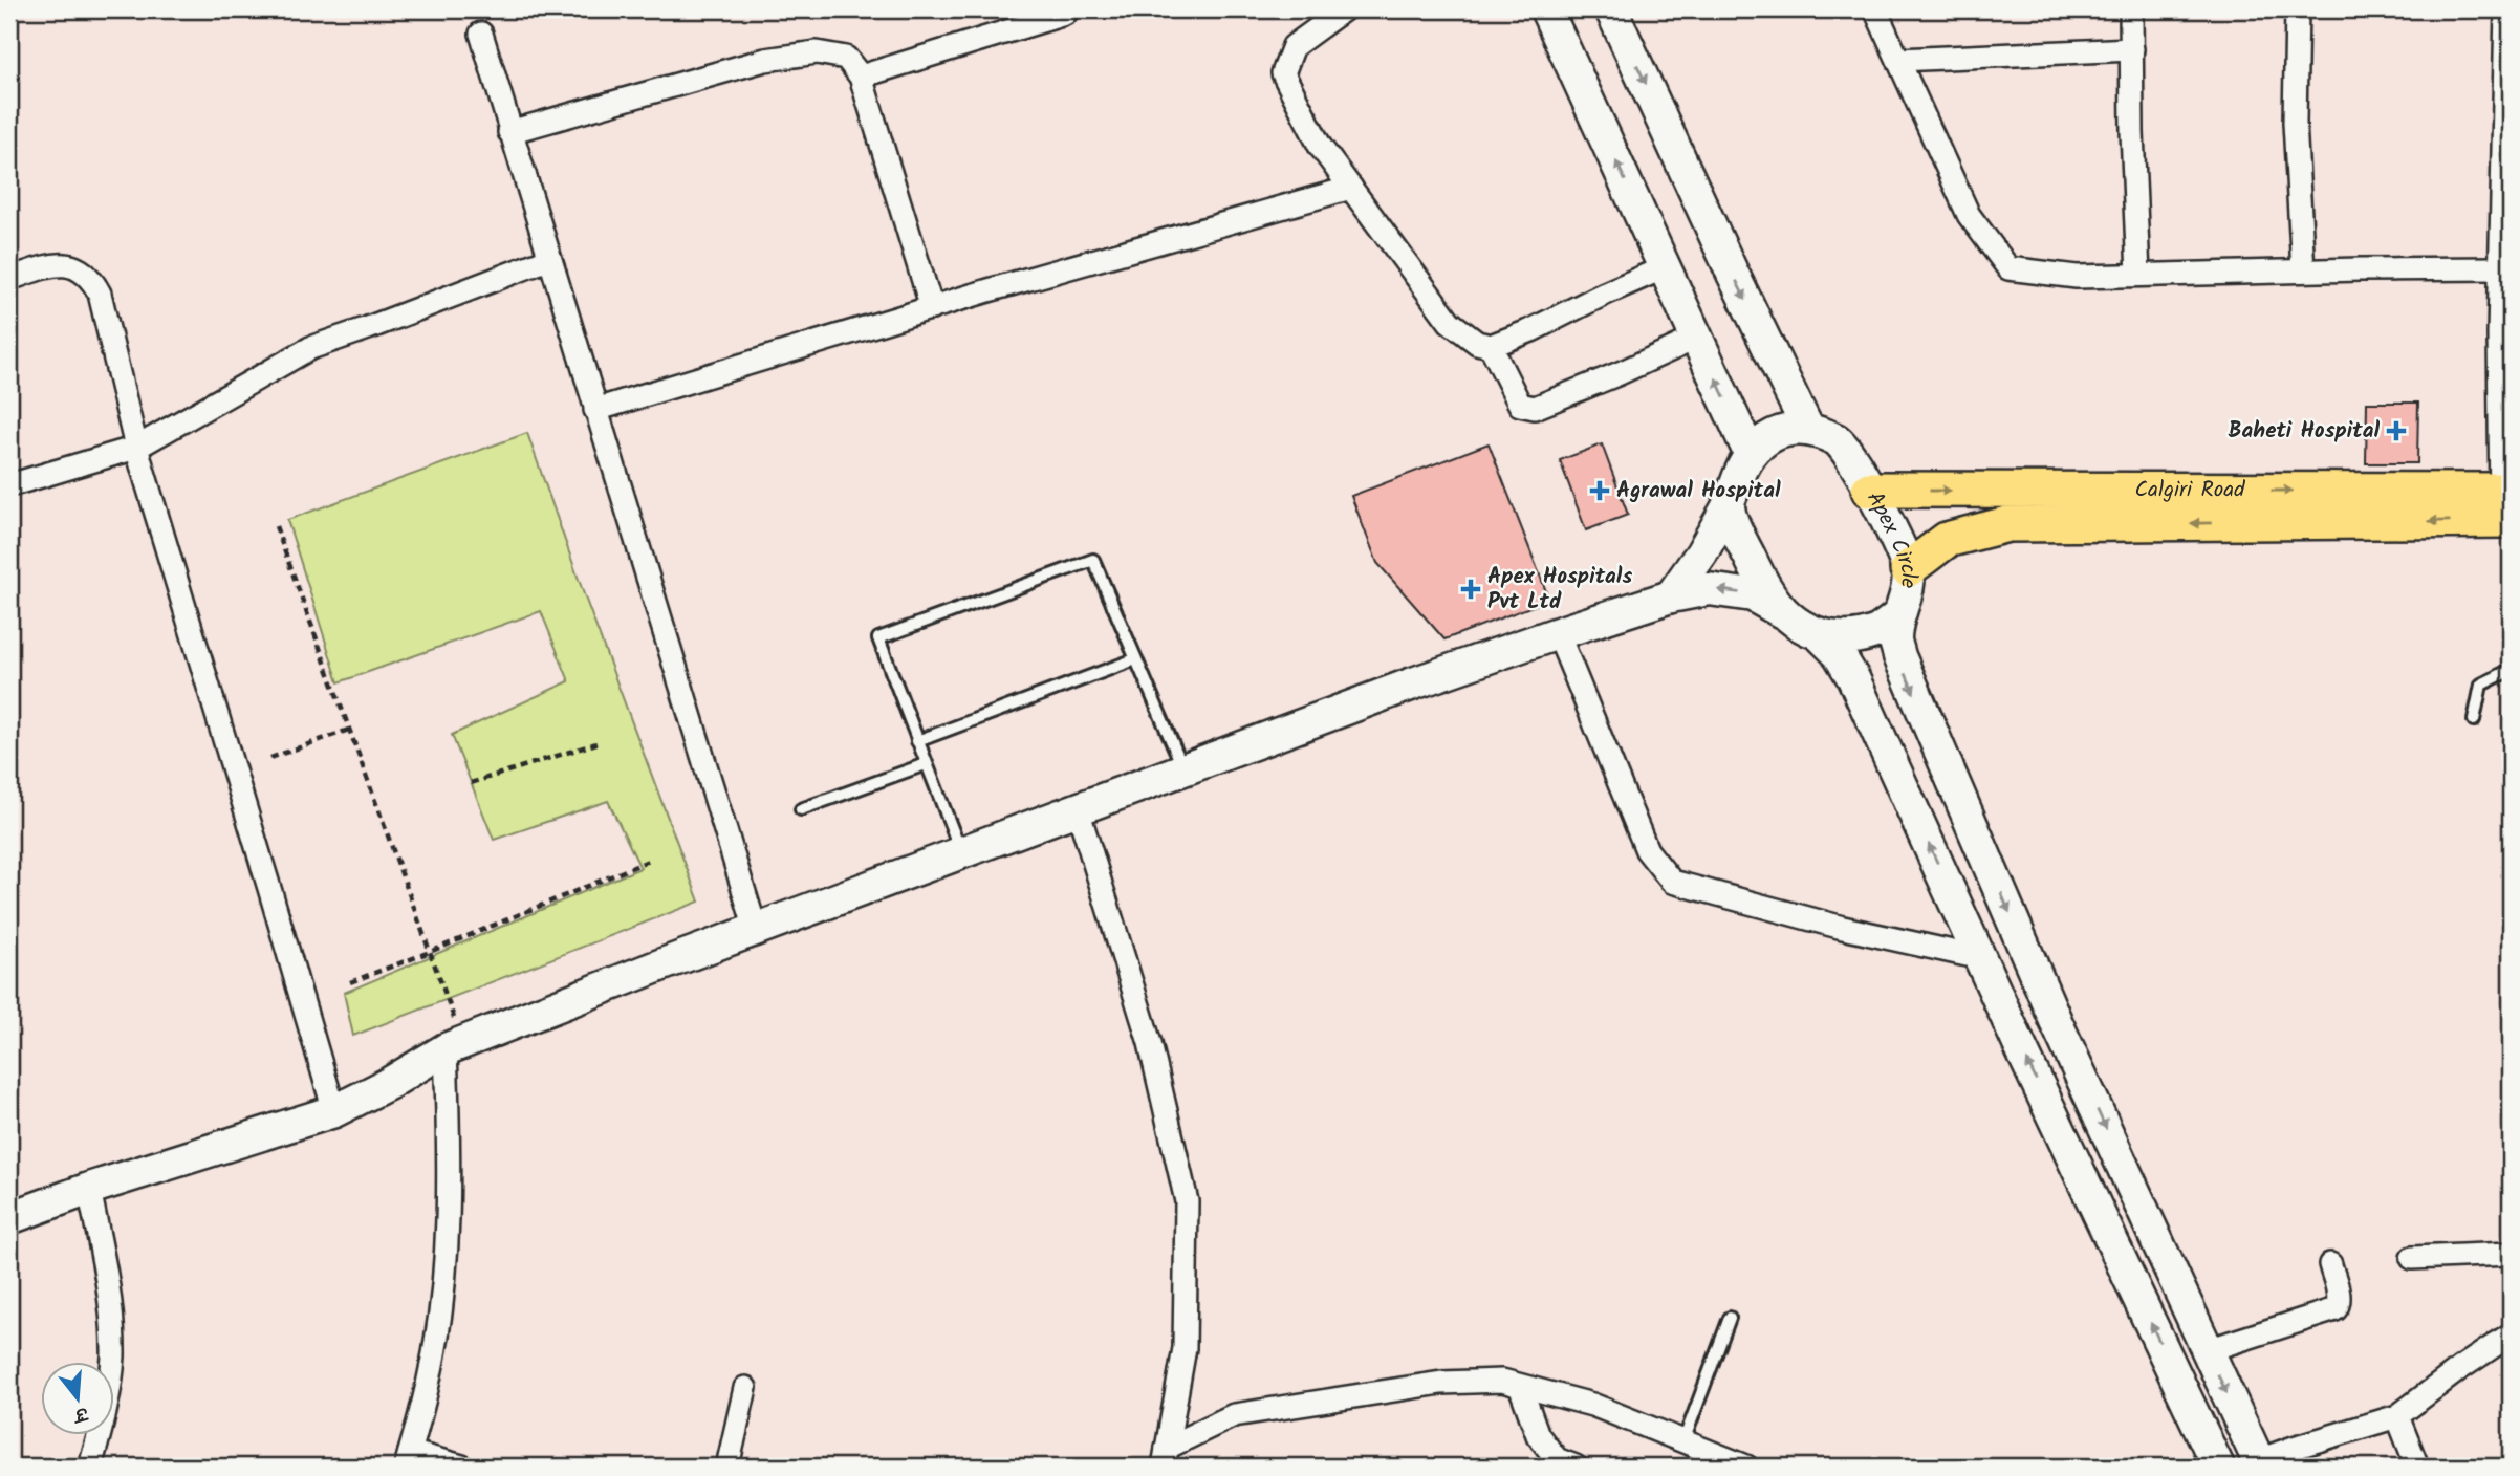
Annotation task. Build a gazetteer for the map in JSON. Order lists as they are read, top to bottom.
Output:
{
  "streets": {
    "main road": ["Calgiri Road", "Apex Circle"]
  },
  "crossings": [
    ["Calgiri Road", "Apex Circle"]
  ],
  "places": {
    "health": ["Baheti Hospital", "Agrawal Hospital", "Apex Hospitals Pvt Ltd"]
  },
  "north": "bottom"
}
